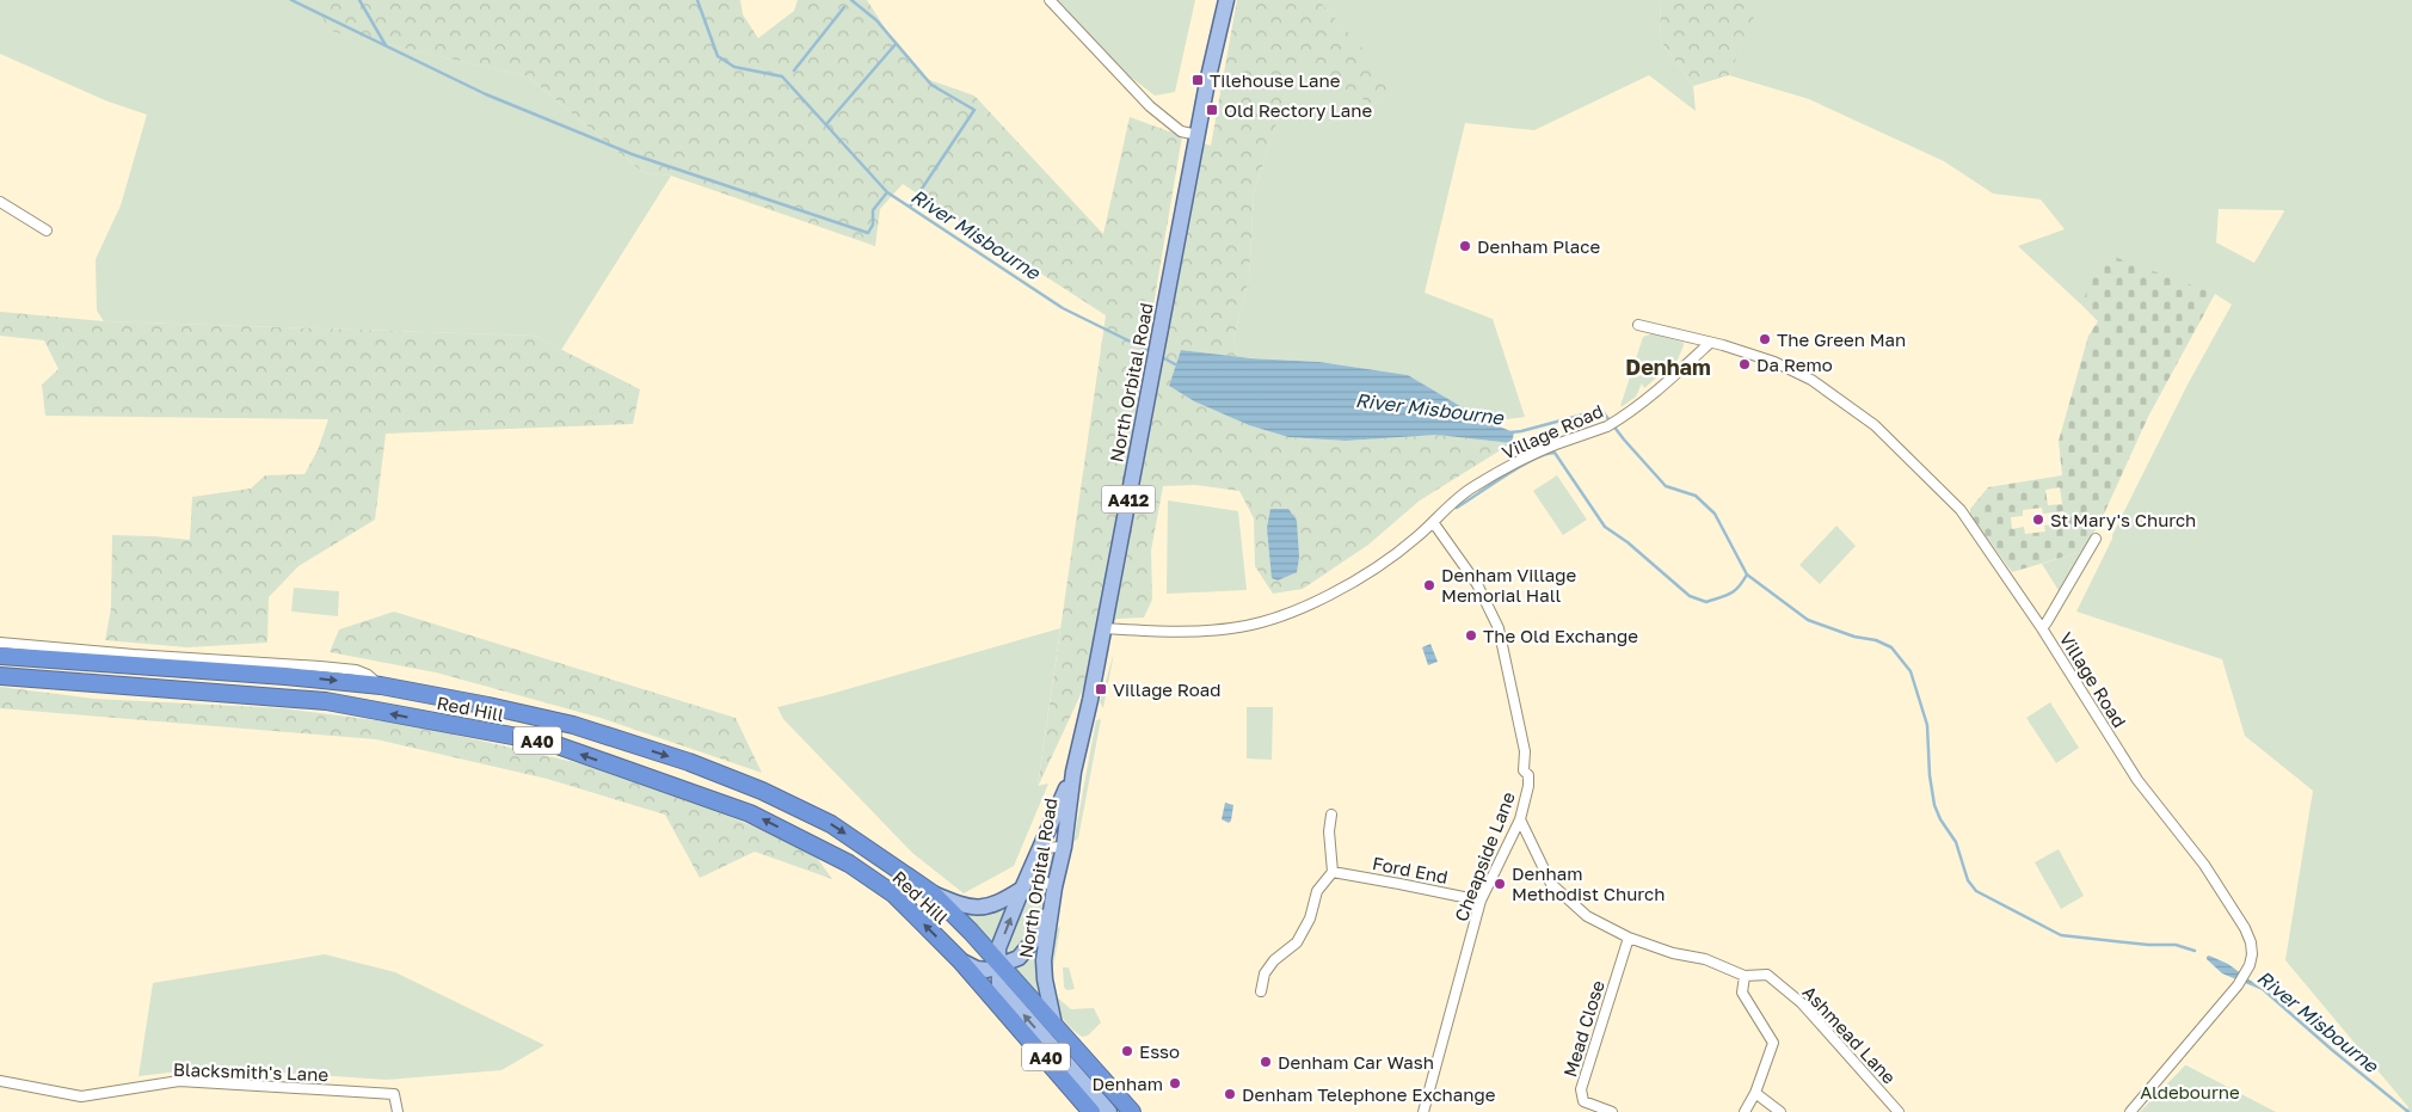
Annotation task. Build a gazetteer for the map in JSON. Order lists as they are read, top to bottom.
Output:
{
  "streets": {
    "highway": ["Red Hill", "A40"],
    "main road": ["North Orbital Road", "A412"],
    "street": [
      "Village Road",
      "Cheapside Lane",
      "Ford End",
      "Mead Close",
      "Ashmead Lane",
      "Blacksmith's Lane"
    ]
  },
  "crossings": [
    ["North Orbital Road", "Village Road"],
    ["North Orbital Road", "Red Hill"],
    ["North Orbital Road", "A40"],
    ["Village Road", "Cheapside Lane"],
    ["Red Hill", "A40"],
    ["Cheapside Lane", "Ford End"],
    ["Cheapside Lane", "Ashmead Lane"],
    ["Mead Close", "Ashmead Lane"]
  ],
  "districts": ["Denham"],
  "water": ["River Misbourne"],
  "parks": ["Aldebourne"],
  "places": {
    "transit": ["Tilehouse Lane", "Old Rectory Lane", "Village Road"],
    "other": [
      "Denham Place",
      "The Green Man",
      "Da Remo",
      "St Mary's Church",
      "Denham Village Memorial Hall",
      "The Old Exchange",
      "Denham Methodist Church",
      "Esso",
      "Denham Car Wash",
      "Denham",
      "Denham Telephone Exchange"
    ]
  }
}
